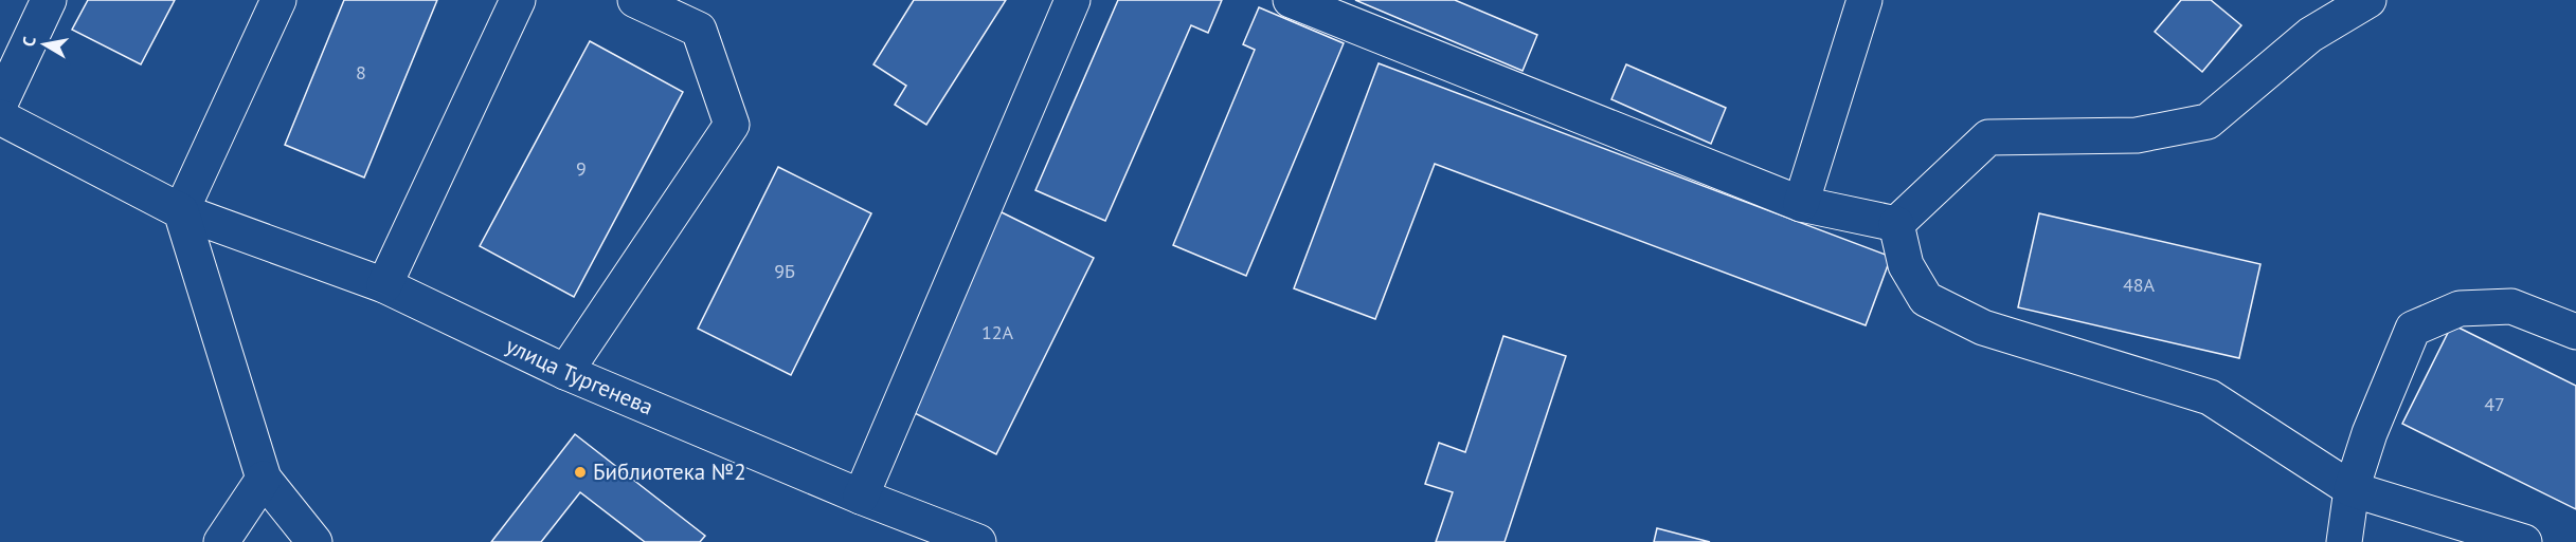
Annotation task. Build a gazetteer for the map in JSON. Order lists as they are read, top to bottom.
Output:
{
  "streets": {
    "street": ["улица Тургенева"]
  },
  "places": ["Библиотека №2"],
  "house_numbers": [
    "8",
    "9",
    "9Б",
    "48А",
    "12А",
    "47"
  ],
  "north": "left"
}
